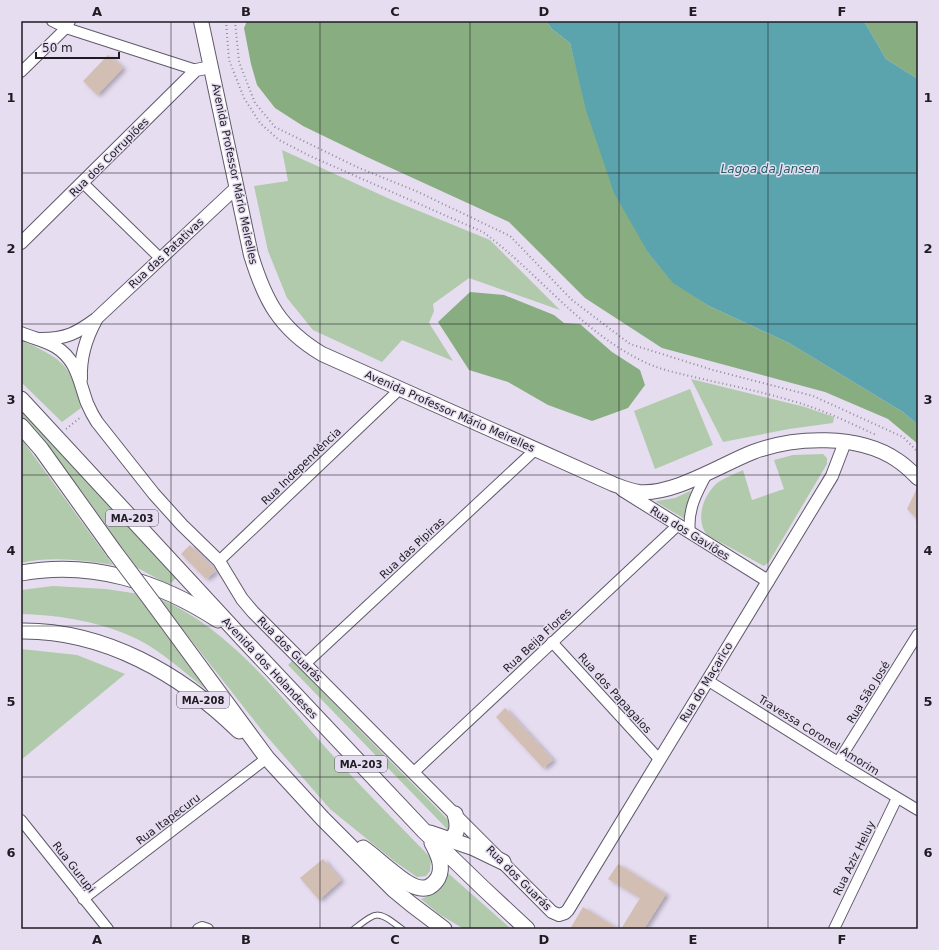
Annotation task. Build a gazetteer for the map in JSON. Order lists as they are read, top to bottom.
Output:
{
  "streets": {
    "main road": [
      "Avenida Professor Mário Meirelles",
      "MA-203",
      "Avenida dos Holandeses",
      "MA-208"
    ],
    "street": [
      "Rua dos Corrupiões",
      "Rua das Patativas",
      "Rua Independência",
      "Rua dos Gaviões",
      "Rua das Pipiras",
      "Rua Beija Flores",
      "Rua dos Guarás",
      "Rua do Maçarico",
      "Rua São José",
      "Rua dos Papagaios",
      "Travessa Coronel Amorim",
      "Rua Itapecuru",
      "Rua Aziz Heluy",
      "Rua Gurupi"
    ]
  },
  "crossings": [
    ["Avenida Professor Mário Meirelles", "Rua das Patativas"],
    ["Avenida Professor Mário Meirelles", "Rua Independência"],
    ["Avenida Professor Mário Meirelles", "Rua dos Gaviões"],
    ["Avenida Professor Mário Meirelles", "Rua das Pipiras"],
    ["Avenida Professor Mário Meirelles", "Rua do Maçarico"],
    ["Rua das Patativas", "Rua dos Guarás"],
    ["Rua Independência", "Rua dos Guarás"],
    ["MA-203", "MA-208"],
    ["MA-203", "Rua Itapecuru"],
    ["Rua dos Gaviões", "Rua Beija Flores"],
    ["Rua dos Gaviões", "Rua do Maçarico"],
    ["Rua das Pipiras", "Rua dos Guarás"],
    ["Rua Beija Flores", "Rua dos Guarás"],
    ["Rua Beija Flores", "Rua dos Papagaios"],
    ["Rua dos Guarás", "Rua do Maçarico"],
    ["Rua do Maçarico", "Rua dos Papagaios"],
    ["Rua do Maçarico", "Travessa Coronel Amorim"],
    ["Rua São José", "Travessa Coronel Amorim"],
    ["MA-208", "Rua Itapecuru"],
    ["Travessa Coronel Amorim", "Rua Aziz Heluy"],
    ["Rua Itapecuru", "Rua Gurupi"]
  ],
  "water": ["Lagoa da Jansen"],
  "scale_bar": "50 m",
  "grid": {
    "columns": [
      "A",
      "B",
      "C",
      "D",
      "E",
      "F"
    ],
    "rows": [
      "1",
      "2",
      "3",
      "4",
      "5",
      "6"
    ]
  }
}
